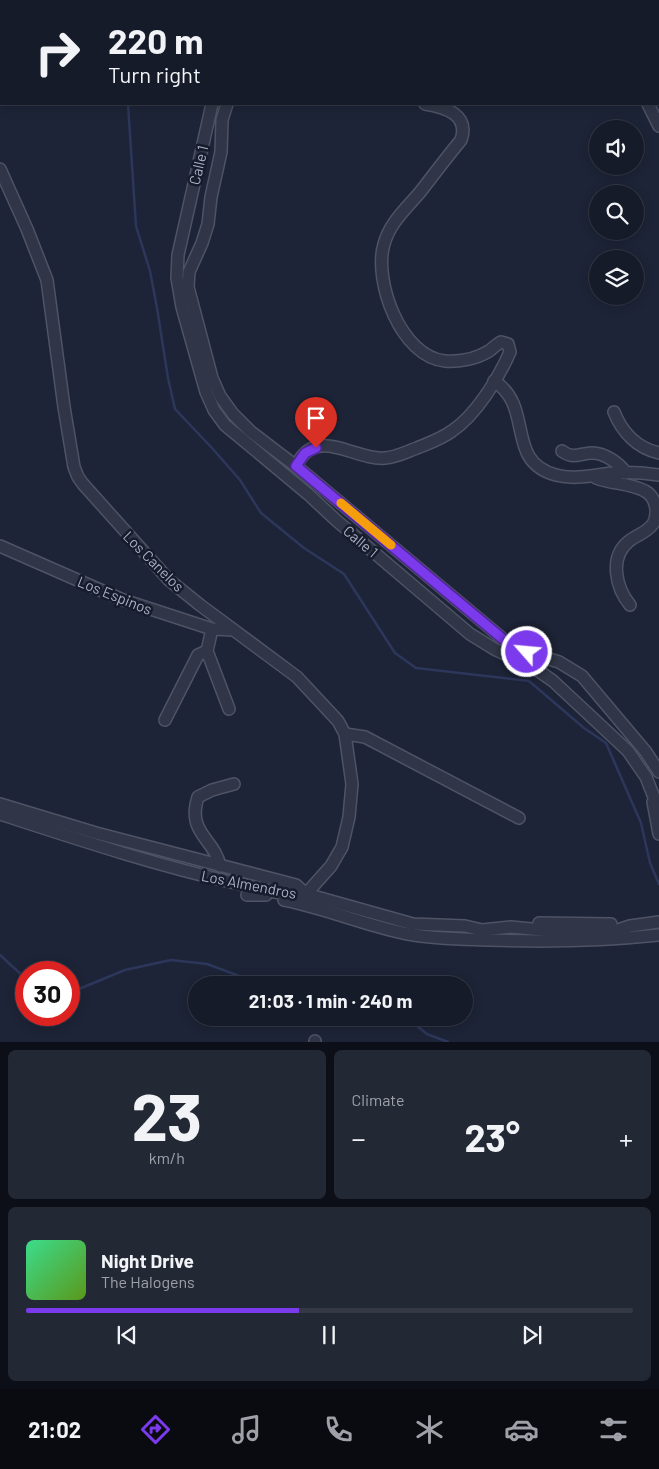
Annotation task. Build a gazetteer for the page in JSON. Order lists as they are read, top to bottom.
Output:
{
  "streets": {
    "street": [
      "Calle 1",
      "Los Canelos",
      "Los Espinos",
      "Los Almendros"
    ]
  },
  "crossings": [
    ["Los Canelos", "Los Espinos"],
    ["Los Canelos", "Los Almendros"]
  ],
  "page": {
    "turn": ["220 m", "Turn right"],
    "limit": "30",
    "trip": "21:03 · 1 min · 240 m",
    "tile": [
      ["23", "km/h"],
      "Climate"
    ],
    "heat": ["−", "23°", "+"],
    "song": ["Night Drive", "The Halogens"],
    "tabs": "21:02"
  }
}
